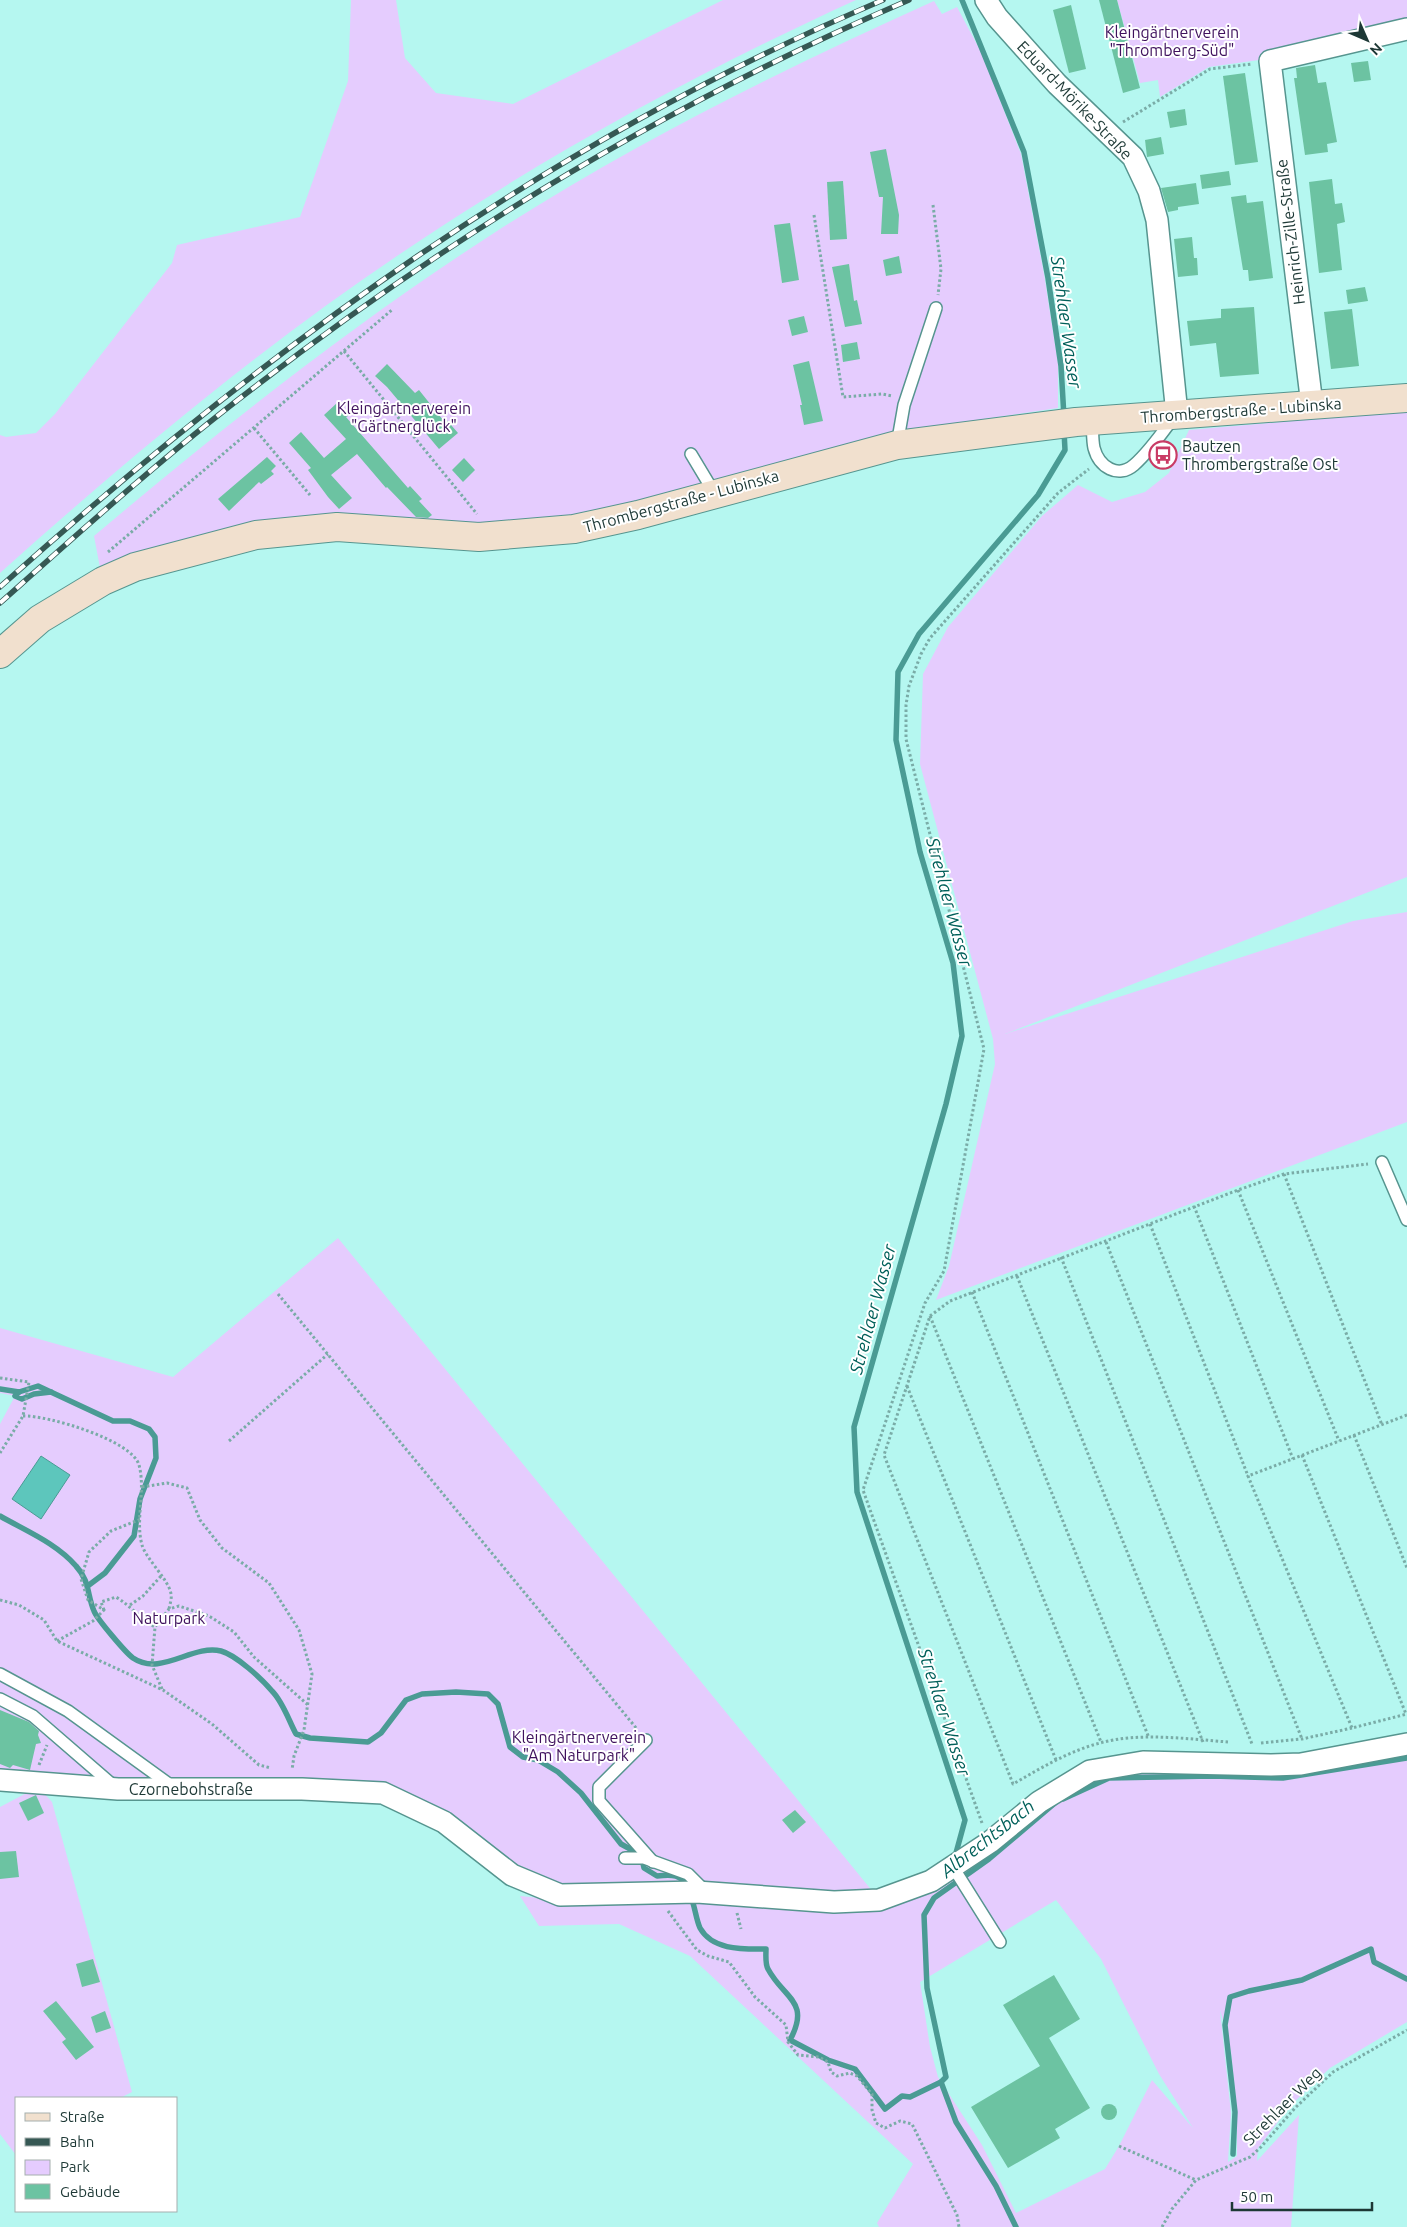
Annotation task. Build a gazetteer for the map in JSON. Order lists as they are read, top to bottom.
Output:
{
  "streets": {
    "street": [
      "Eduard-Mörike-Straße",
      "Heinrich-Zille-Straße",
      "Thrombergstraße - Lubinska",
      "Czornebohstraße"
    ],
    "path": ["Strehlaer Weg"]
  },
  "crossings": [
    ["Eduard-Mörike-Straße", "Thrombergstraße - Lubinska"],
    ["Heinrich-Zille-Straße", "Thrombergstraße - Lubinska"]
  ],
  "water": ["Strehlaer Wasser", "Albrechtsbach"],
  "parks": [
    "Kleingärtnerverein \"Thromberg-Süd\"",
    "Kleingärtnerverein \"Gärtnerglück\"",
    "Naturpark",
    "Kleingärtnerverein \"Am Naturpark\""
  ],
  "places": {
    "bus stop": ["Bautzen Thrombergstraße Ost"]
  },
  "legend": [
    "Straße",
    "Bahn",
    "Park",
    "Gebäude"
  ],
  "scale_bar": "50 m",
  "north": "bottom right"
}
